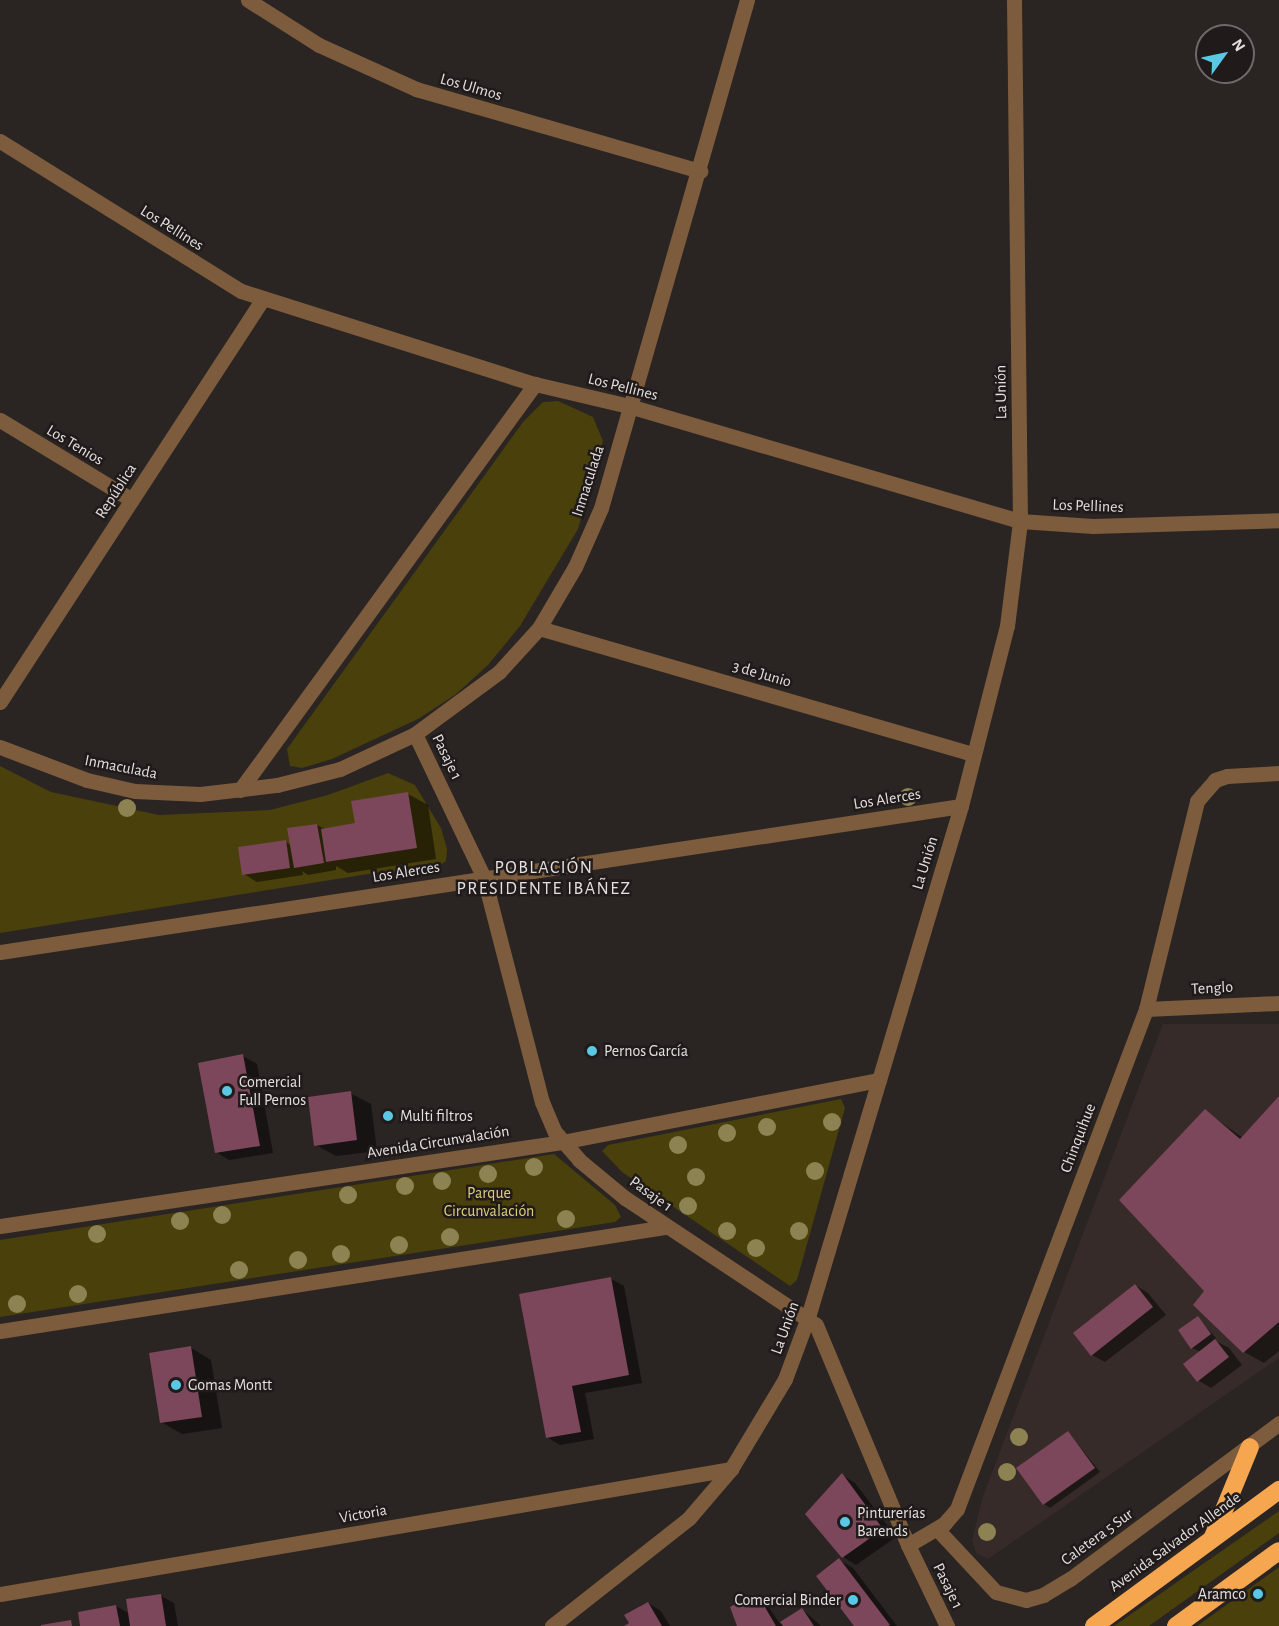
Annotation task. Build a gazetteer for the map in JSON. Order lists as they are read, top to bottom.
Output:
{
  "streets": {
    "highway": ["Avenida Salvador Allende"],
    "street": [
      "Los Ulmos",
      "Los Pellines",
      "La Unión",
      "Los Tenios",
      "Inmaculada",
      "República",
      "3 de Junio",
      "Pasaje 1",
      "Los Alerces",
      "Tenglo",
      "Chinquihue",
      "Avenida Circunvalación",
      "Victoria",
      "Caletera 5 Sur"
    ]
  },
  "crossings": [
    ["Los Ulmos", "Inmaculada"],
    ["Los Pellines", "La Unión"],
    ["Los Pellines", "Inmaculada"],
    ["Los Pellines", "República"],
    ["La Unión", "3 de Junio"],
    ["La Unión", "Pasaje 1"],
    ["La Unión", "Los Alerces"],
    ["La Unión", "Avenida Circunvalación"],
    ["La Unión", "Victoria"],
    ["Los Tenios", "República"],
    ["Inmaculada", "3 de Junio"],
    ["Inmaculada", "Pasaje 1"],
    ["Pasaje 1", "Los Alerces"],
    ["Pasaje 1", "Chinquihue"],
    ["Pasaje 1", "Avenida Circunvalación"],
    ["Tenglo", "Chinquihue"],
    ["Chinquihue", "Caletera 5 Sur"]
  ],
  "districts": ["POBLACIÓN PRESIDENTE IBÁÑEZ"],
  "parks": ["Parque Circunvalación"],
  "places": [
    "Pernos García",
    "Comercial Full Pernos",
    "Multi filtros",
    "Gomas Montt",
    "Pinturerías Barends",
    "Aramco",
    "Comercial Binder"
  ],
  "north": "top right"
}
